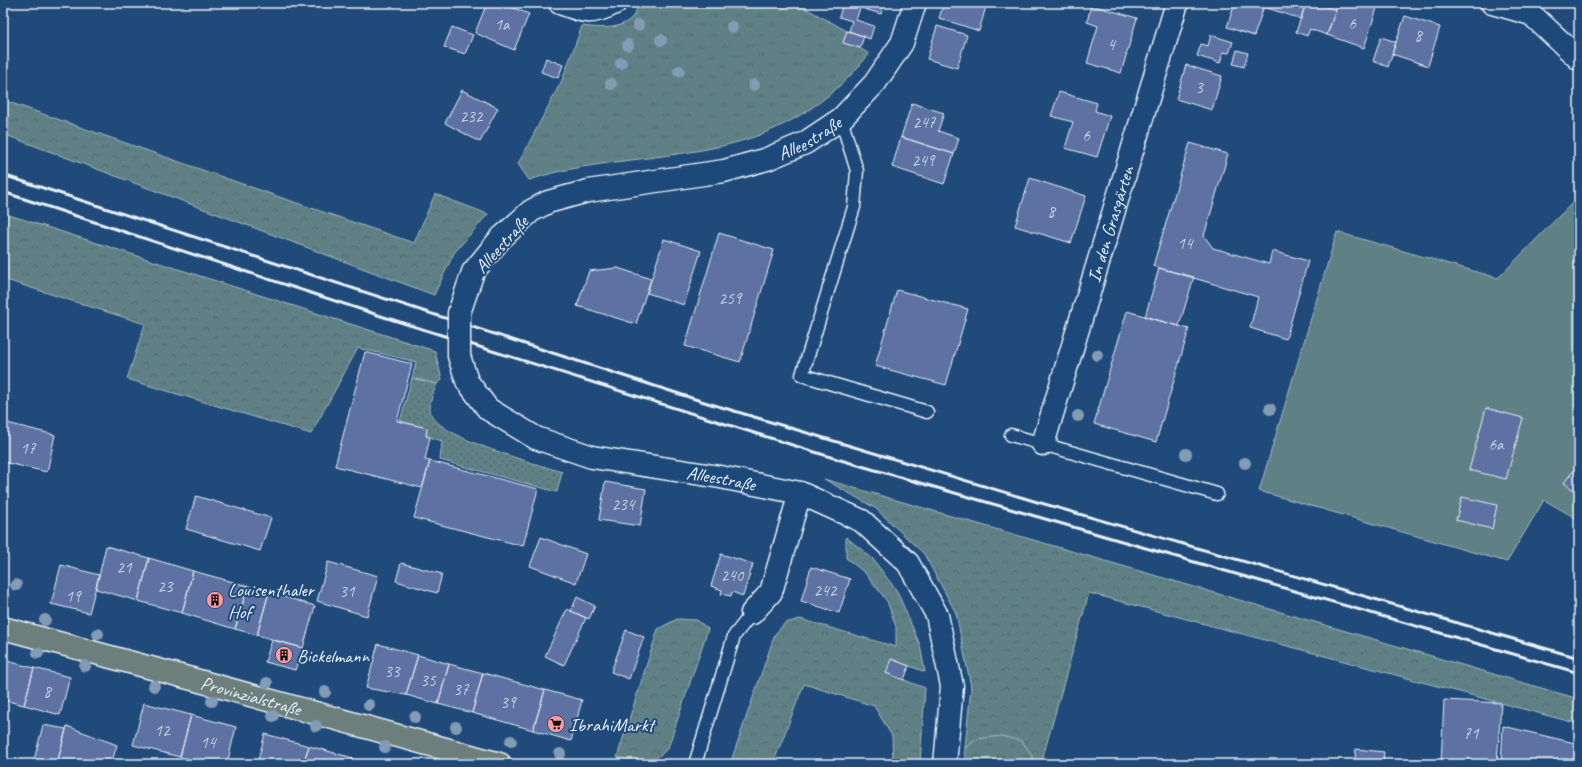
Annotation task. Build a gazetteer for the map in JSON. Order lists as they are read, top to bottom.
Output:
{
  "streets": {
    "main road": ["Provinzialstraße"],
    "street": ["Alleestraße", "In den Grasgärten"]
  },
  "places": {
    "building": ["Louisenthaler Hof", "Bickelmann"],
    "supermarket": ["IbrahiMarkt"]
  },
  "house_numbers": [
    "6",
    "1a",
    "8",
    "4",
    "3",
    "232",
    "247",
    "6",
    "249",
    "8",
    "14",
    "259",
    "6a",
    "17",
    "234",
    "21",
    "240",
    "23",
    "242",
    "31",
    "19",
    "33",
    "35",
    "37",
    "8",
    "39",
    "12",
    "71",
    "14"
  ]
}
